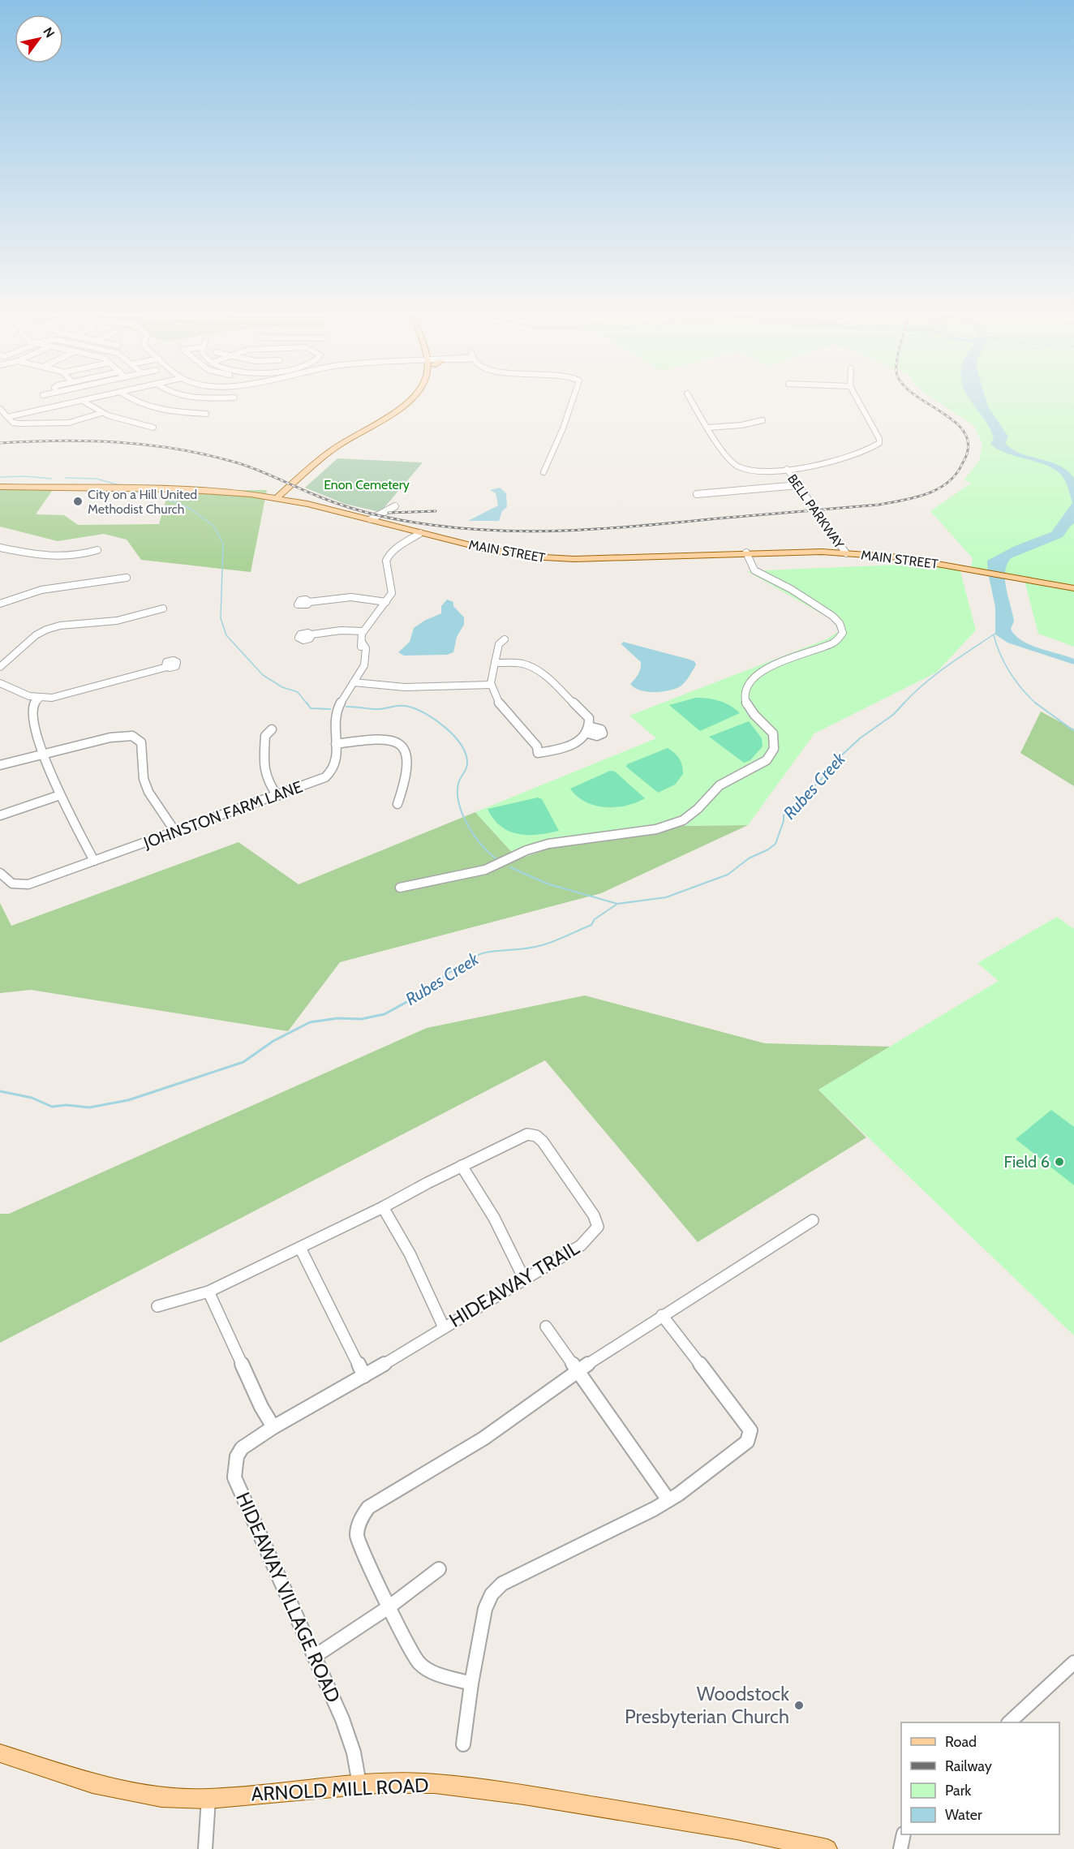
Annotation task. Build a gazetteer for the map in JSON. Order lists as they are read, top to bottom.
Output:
{
  "streets": {
    "main road": ["MAIN STREET", "ARNOLD MILL ROAD"],
    "street": [
      "BELL PARKWAY",
      "JOHNSTON FARM LANE",
      "HIDEAWAY TRAIL",
      "HIDEAWAY VILLAGE ROAD"
    ]
  },
  "crossings": [
    ["BELL PARKWAY", "MAIN STREET"],
    ["MAIN STREET", "JOHNSTON FARM LANE"],
    ["HIDEAWAY TRAIL", "HIDEAWAY VILLAGE ROAD"],
    ["HIDEAWAY VILLAGE ROAD", "ARNOLD MILL ROAD"]
  ],
  "water": ["Rubes Creek"],
  "parks": ["Enon Cemetery"],
  "places": ["City on a Hill United Methodist Church", "Field 6", "Woodstock Presbyterian Church"],
  "legend": [
    "Road",
    "Railway",
    "Park",
    "Water"
  ],
  "north": "top right"
}
